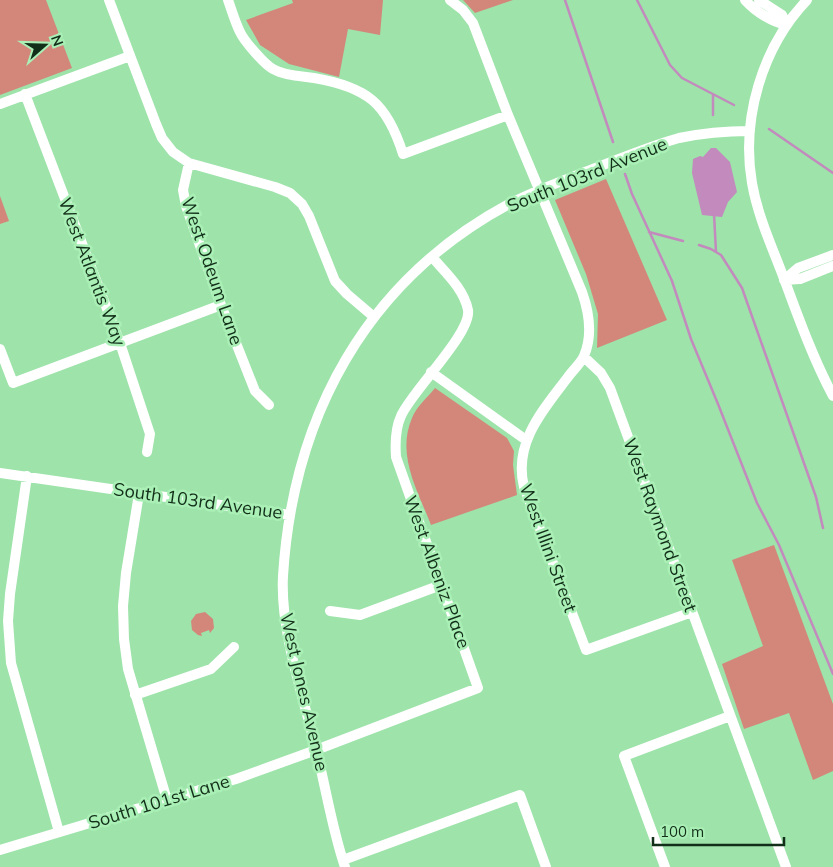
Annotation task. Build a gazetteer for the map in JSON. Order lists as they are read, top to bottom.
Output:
{
  "streets": {
    "street": [
      "South 103rd Avenue",
      "West Odeum Lane",
      "West Atlantis Way",
      "West Raymond Street",
      "West Illini Street",
      "West Albeniz Place",
      "West Jones Avenue",
      "South 101st Lane"
    ]
  },
  "crossings": [
    ["South 103rd Avenue", "West Albeniz Place"],
    ["South 103rd Avenue", "West Jones Avenue"],
    ["West Raymond Street", "West Illini Street"],
    ["West Albeniz Place", "South 101st Lane"],
    ["West Jones Avenue", "South 101st Lane"]
  ],
  "scale_bar": "100 m",
  "north": "right"
}
